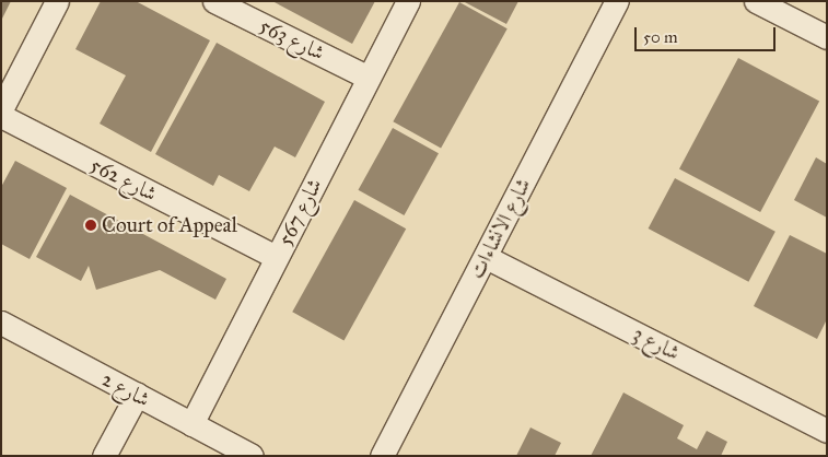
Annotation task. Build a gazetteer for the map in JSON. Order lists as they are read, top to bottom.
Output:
{
  "streets": {
    "street": [
      "شارع 563",
      "شارع 562",
      "شارع 567",
      "شارع الانشاءات",
      "شارع 3",
      "شارع 2"
    ]
  },
  "crossings": [
    ["شارع 563", "شارع 567"],
    ["شارع 562", "شارع 567"],
    ["شارع 567", "شارع 2"],
    ["شارع الانشاءات", "شارع 3"]
  ],
  "places": ["Court of Appeal"],
  "scale_bar": "50 m"
}
